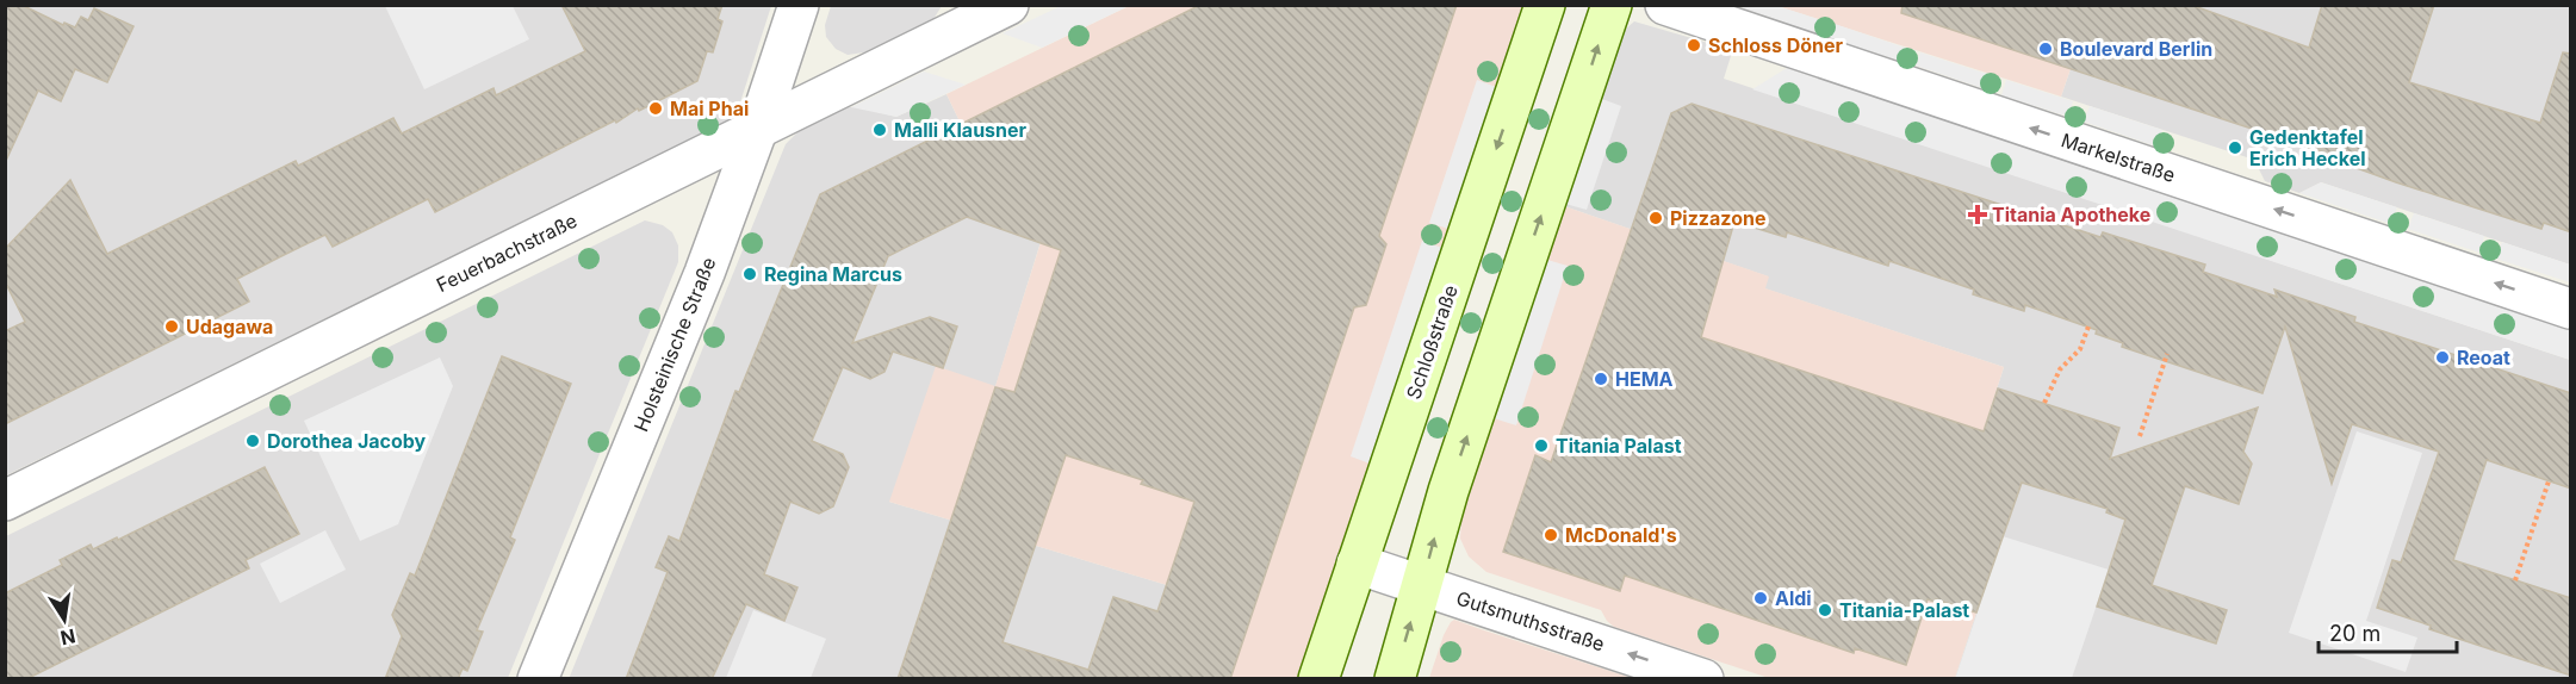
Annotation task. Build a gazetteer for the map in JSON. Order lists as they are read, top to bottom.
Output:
{
  "streets": {
    "street": [
      "Markelstraße",
      "Feuerbachstraße",
      "Schloßstraße",
      "Holsteinische Straße",
      "Gutsmuthsstraße"
    ]
  },
  "crossings": [
    ["Feuerbachstraße", "Holsteinische Straße"],
    ["Schloßstraße", "Gutsmuthsstraße"]
  ],
  "one_way": ["Markelstraße", "Gutsmuthsstraße"],
  "places": {
    "other": [
      "Schloss Döner",
      "Boulevard Berlin",
      "Mai Phai",
      "Malli Klausner",
      "Gedenktafel Erich Heckel",
      "Pizzazone",
      "Regina Marcus",
      "Udagawa",
      "Reoat",
      "HEMA",
      "Dorothea Jacoby",
      "Titania Palast",
      "McDonald's",
      "Aldi",
      "Titania-Palast"
    ],
    "health": ["Titania Apotheke"]
  },
  "scale_bar": "20 m",
  "north": "bottom"
}
